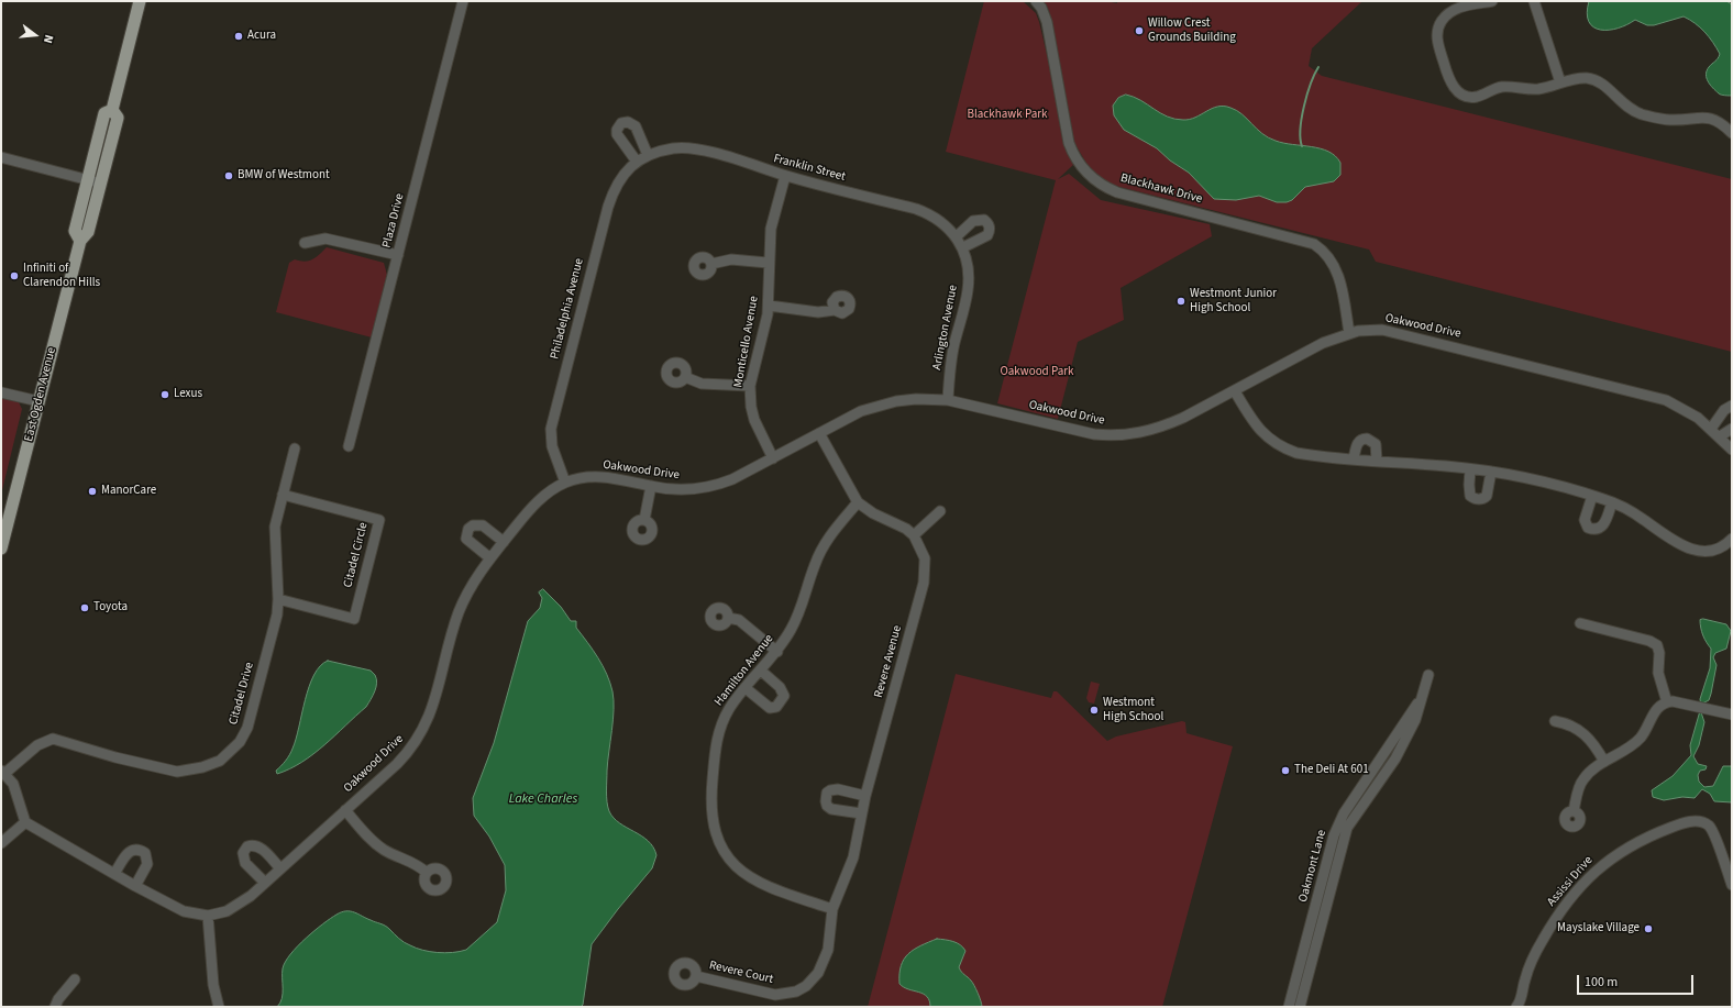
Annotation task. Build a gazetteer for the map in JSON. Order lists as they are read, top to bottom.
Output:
{
  "streets": {
    "main road": ["East Ogden Avenue"],
    "street": [
      "Franklin Street",
      "Blackhawk Drive",
      "Plaza Drive",
      "Philadelphia Avenue",
      "Oakwood Drive",
      "Arlington Avenue",
      "Monticello Avenue",
      "Citadel Circle",
      "Revere Avenue",
      "Hamilton Avenue",
      "Citadel Drive",
      "Oakmont Lane",
      "Assissi Drive",
      "Revere Court"
    ]
  },
  "crossings": [
    ["Franklin Street", "Philadelphia Avenue"],
    ["Franklin Street", "Arlington Avenue"],
    ["Franklin Street", "Monticello Avenue"],
    ["Blackhawk Drive", "Oakwood Drive"],
    ["Philadelphia Avenue", "Oakwood Drive"],
    ["Oakwood Drive", "Arlington Avenue"],
    ["Oakwood Drive", "Monticello Avenue"],
    ["Citadel Circle", "Citadel Drive"],
    ["Revere Avenue", "Hamilton Avenue"],
    ["Revere Avenue", "Revere Court"]
  ],
  "water": ["Lake Charles"],
  "parks": ["Blackhawk Park", "Oakwood Park"],
  "places": [
    "Willow Crest Grounds Building",
    "Acura",
    "BMW of Westmont",
    "Infiniti of Clarendon Hills",
    "Westmont Junior High School",
    "Lexus",
    "ManorCare",
    "Toyota",
    "Westmont High School",
    "The Deli At 601",
    "Mayslake Village"
  ],
  "scale_bar": "100 m",
  "north": "right"
}
